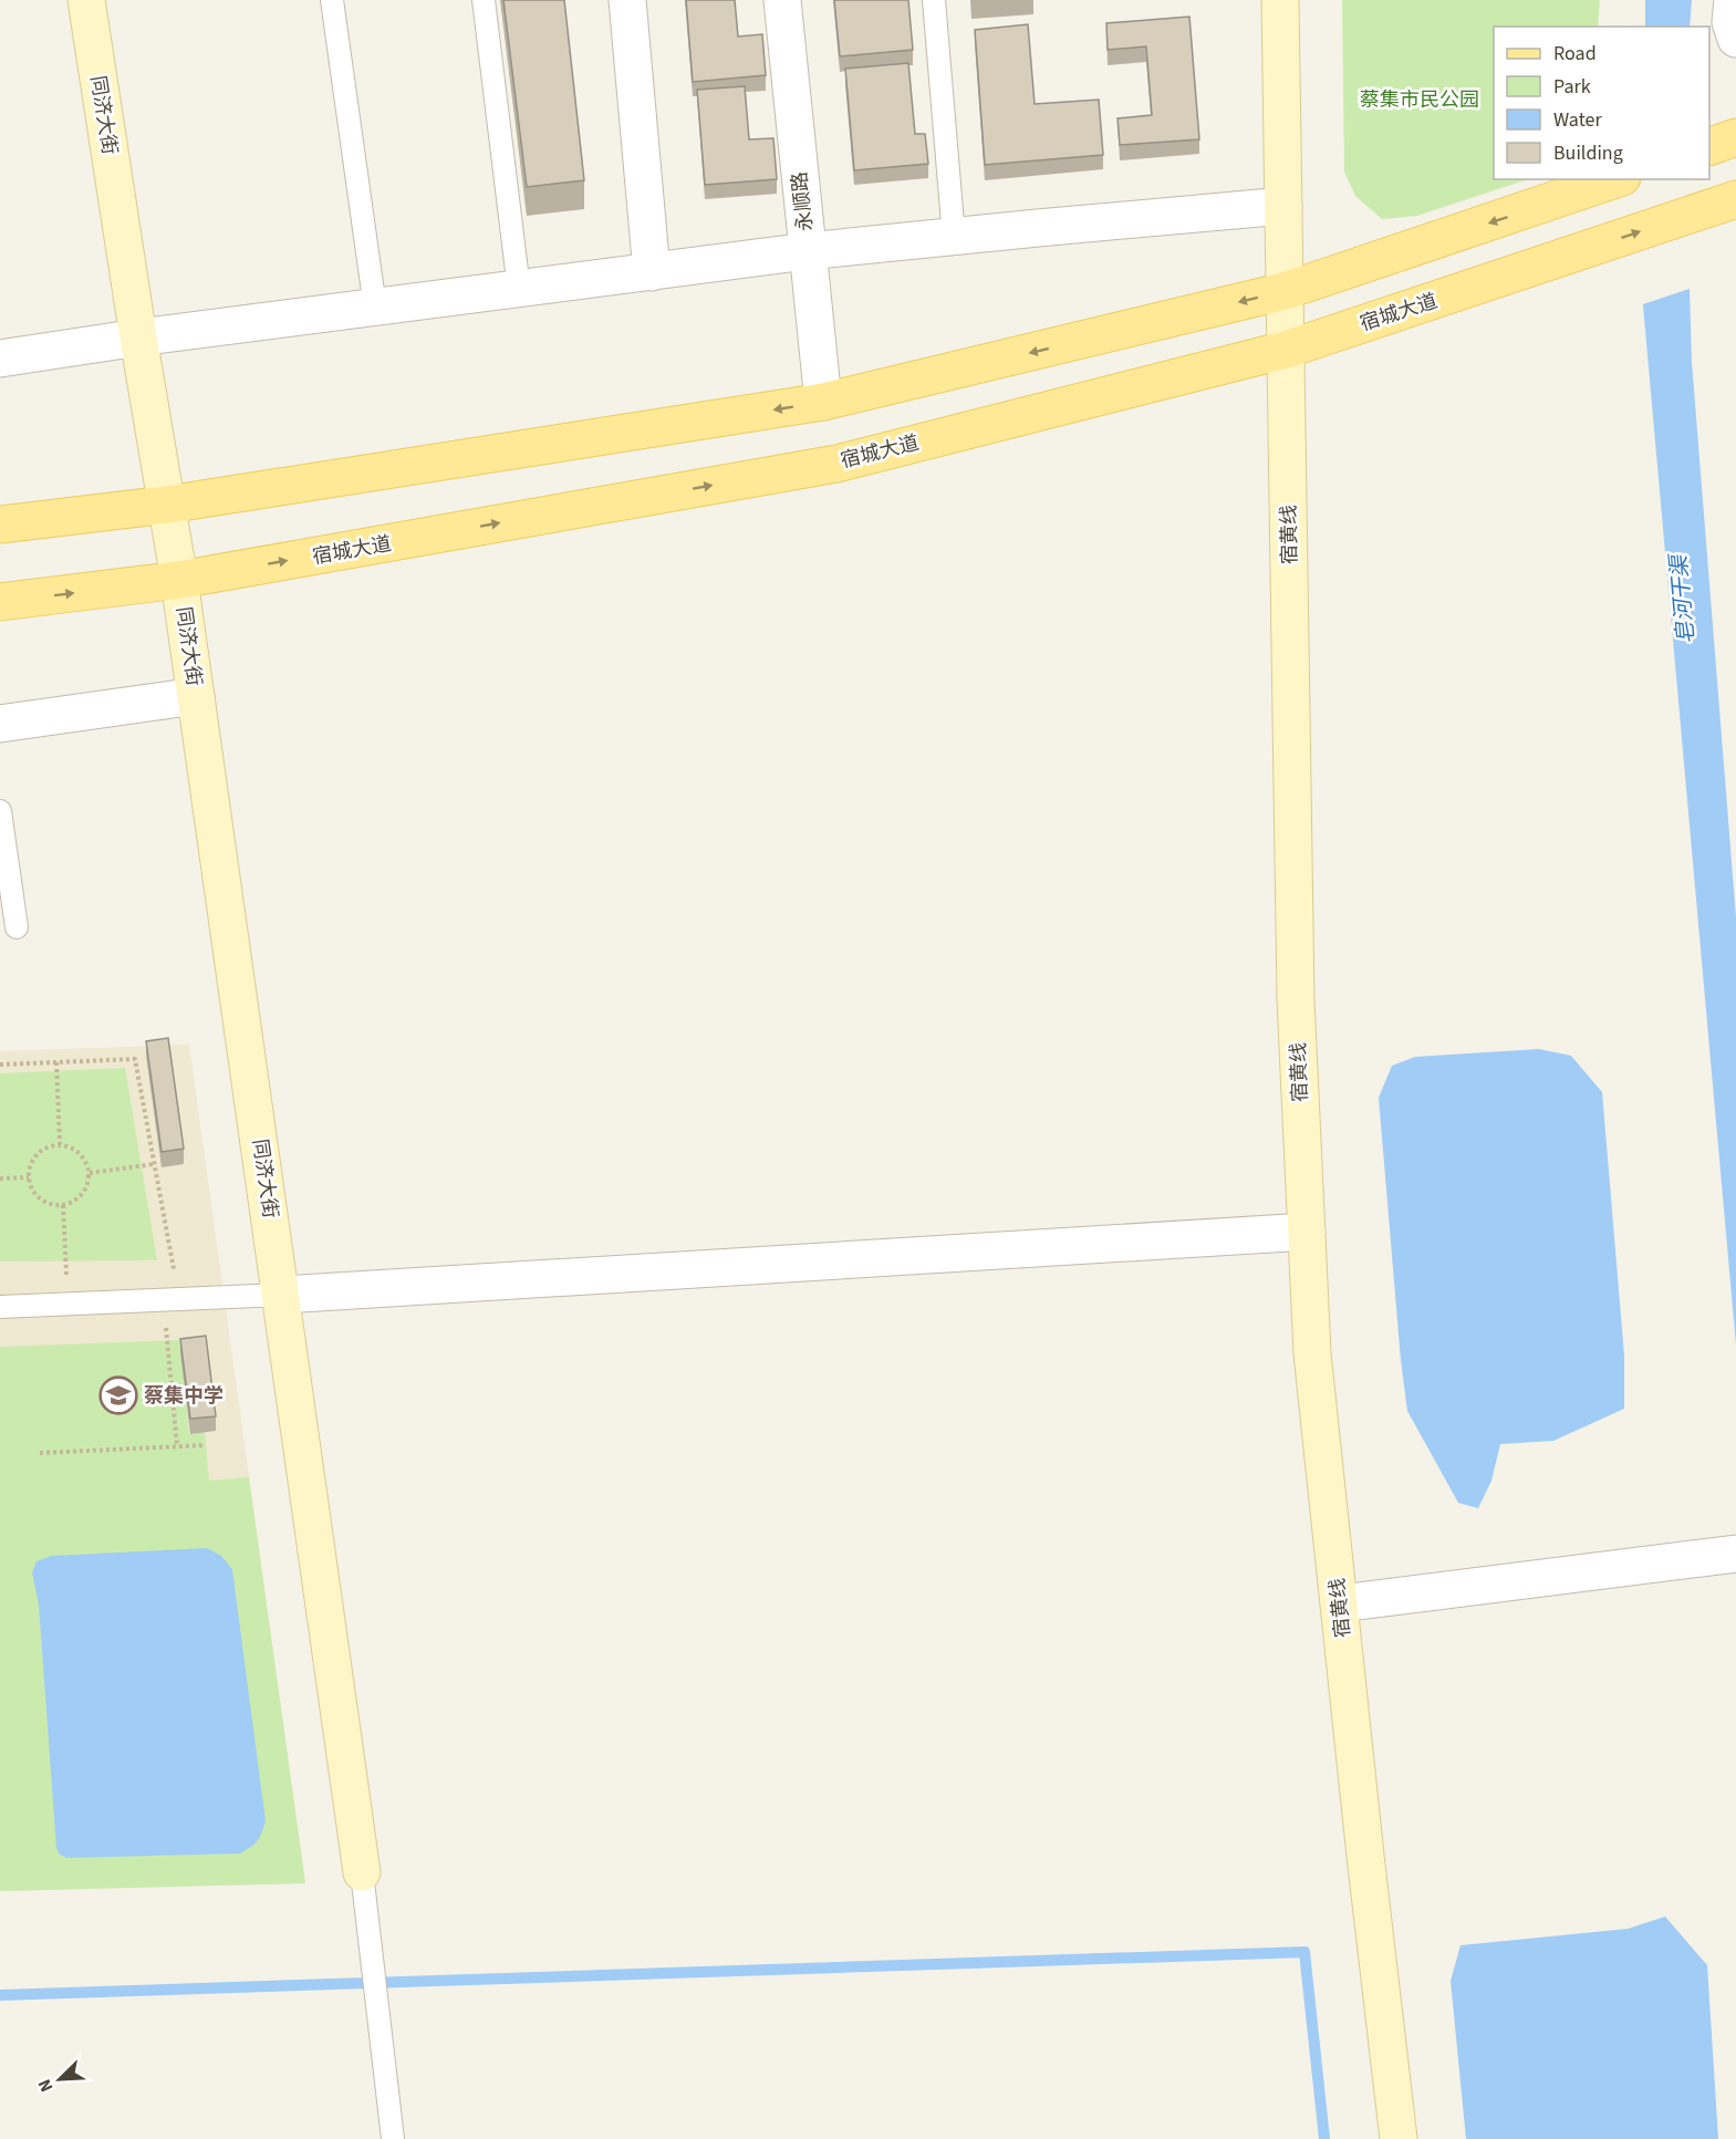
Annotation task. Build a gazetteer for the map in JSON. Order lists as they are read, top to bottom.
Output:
{
  "streets": {
    "main road": ["同济大街", "宿城大道", "宿黄线"],
    "street": ["永顺路"]
  },
  "crossings": [
    ["同济大街", "宿城大道"],
    ["宿城大道", "宿黄线"]
  ],
  "water": ["皂河干渠"],
  "parks": ["蔡集市民公园"],
  "places": {
    "school or university": ["蔡集中学"]
  },
  "legend": [
    "Road",
    "Park",
    "Water",
    "Building"
  ],
  "north": "bottom left"
}
